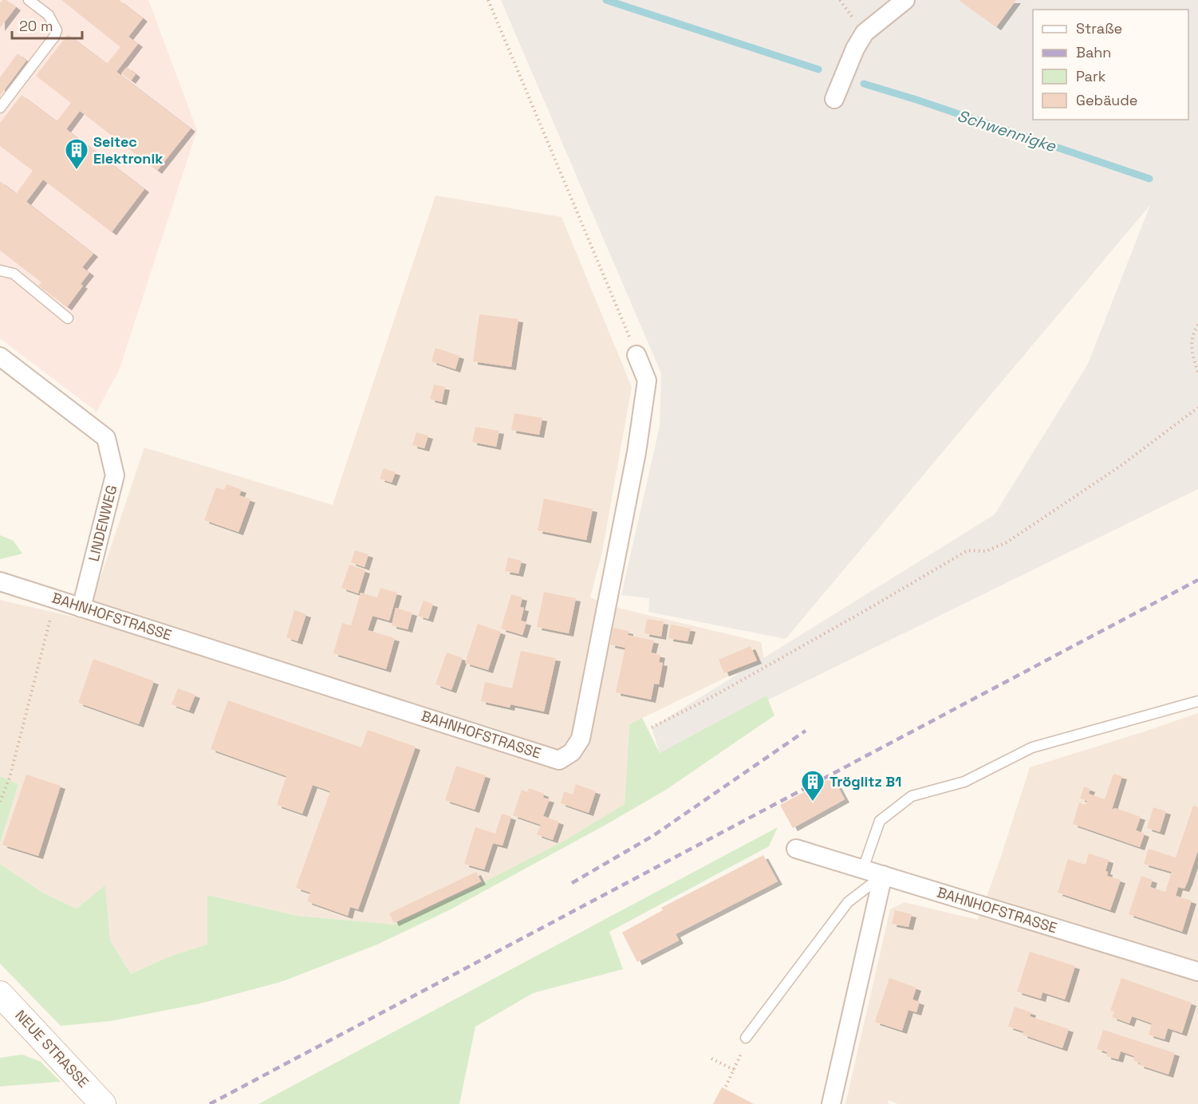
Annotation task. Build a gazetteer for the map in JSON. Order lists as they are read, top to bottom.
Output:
{
  "streets": {
    "street": ["LINDENWEG", "BAHNHOFSTRASSE", "NEUE STRASSE"]
  },
  "crossings": [
    ["LINDENWEG", "BAHNHOFSTRASSE"]
  ],
  "water": ["Schwennigke"],
  "places": {
    "building": ["Seitec Elektronik", "Tröglitz B1"]
  },
  "legend": [
    "Straße",
    "Bahn",
    "Park",
    "Gebäude"
  ],
  "scale_bar": "20 m"
}
